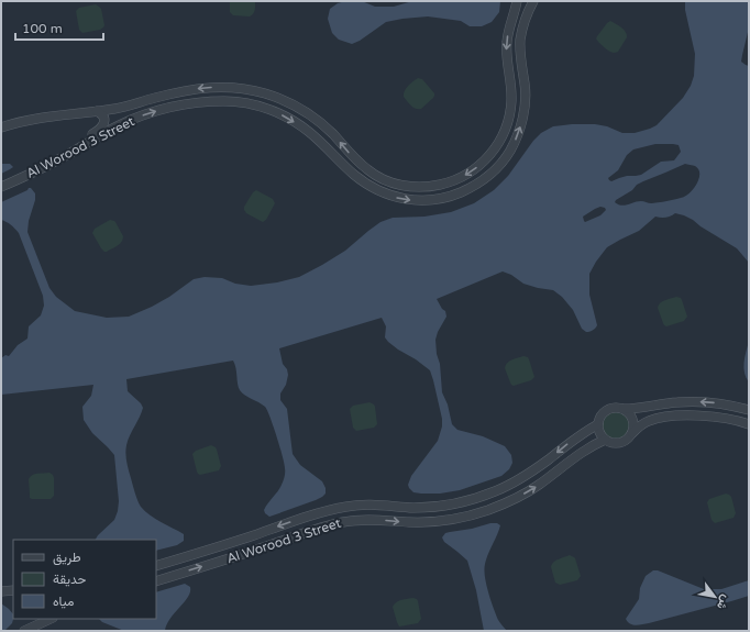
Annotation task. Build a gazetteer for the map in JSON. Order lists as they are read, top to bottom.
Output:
{
  "streets": {
    "street": ["Al Worood 3 Street"]
  },
  "legend": ["طريق", "حديقة", "مياه"],
  "scale_bar": "100 m",
  "north": "bottom right"
}
